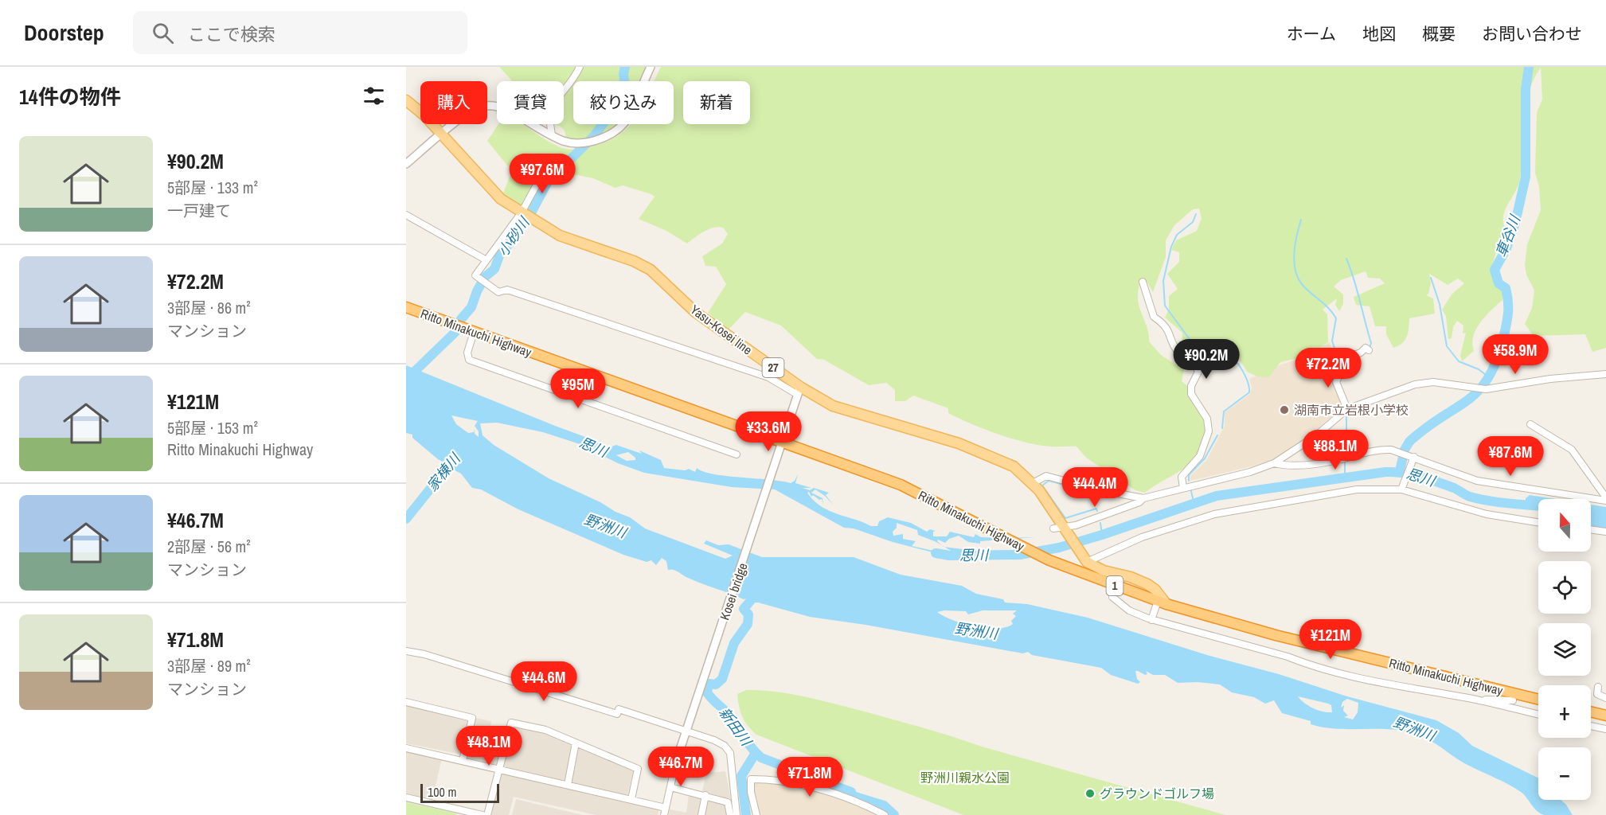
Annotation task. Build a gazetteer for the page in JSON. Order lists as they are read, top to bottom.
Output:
{
  "streets": {
    "highway": ["Ritto Minakuchi Highway", "1"],
    "main road": ["Yasu-Kosei line", "27"],
    "street": ["Kosei bridge"]
  },
  "crossings": [
    ["Yasu-Kosei line", "Kosei bridge"],
    ["Ritto Minakuchi Highway", "Kosei bridge"]
  ],
  "water": [
    "車谷川",
    "小砂川",
    "思川",
    "家棟川",
    "野洲川",
    "新田川"
  ],
  "parks": ["野洲川親水公園"],
  "places": ["湖南市立岩根小学校", "グラウンドゴルフ場"],
  "scale_bar": "100 m",
  "north": "top",
  "page": {
    "header": "Doorstep",
    "search": "ここで検索",
    "nav": [
      "ホーム",
      "地図",
      "概要",
      "お問い合わせ"
    ],
    "heading": "14件の物件",
    "chip": [
      "購入",
      "賃貸",
      "絞り込み",
      "新着"
    ],
    "list": [
      {
        "name": "¥90.2M",
        "note": "5部屋 · 133 m² · 一戸建て"
      },
      {
        "name": "¥72.2M",
        "note": "3部屋 · 86 m² · マンション"
      },
      {
        "name": "¥121M",
        "note": "5部屋 · 153 m² · Ritto Minakuchi Highway"
      },
      {
        "name": "¥46.7M",
        "note": "2部屋 · 56 m² · マンション"
      },
      {
        "name": "¥71.8M",
        "note": "3部屋 · 89 m² · マンション"
      }
    ],
    "price": [
      "¥97.6M",
      "¥58.9M",
      "¥90.2M",
      "¥72.2M",
      "¥95M",
      "¥33.6M",
      "¥88.1M",
      "¥87.6M",
      "¥44.4M",
      "¥121M",
      "¥44.6M",
      "¥48.1M",
      "¥46.7M",
      "¥71.8M"
    ],
    "map_buttons": ["+", "−"],
    "scale": "100 m"
  }
}
